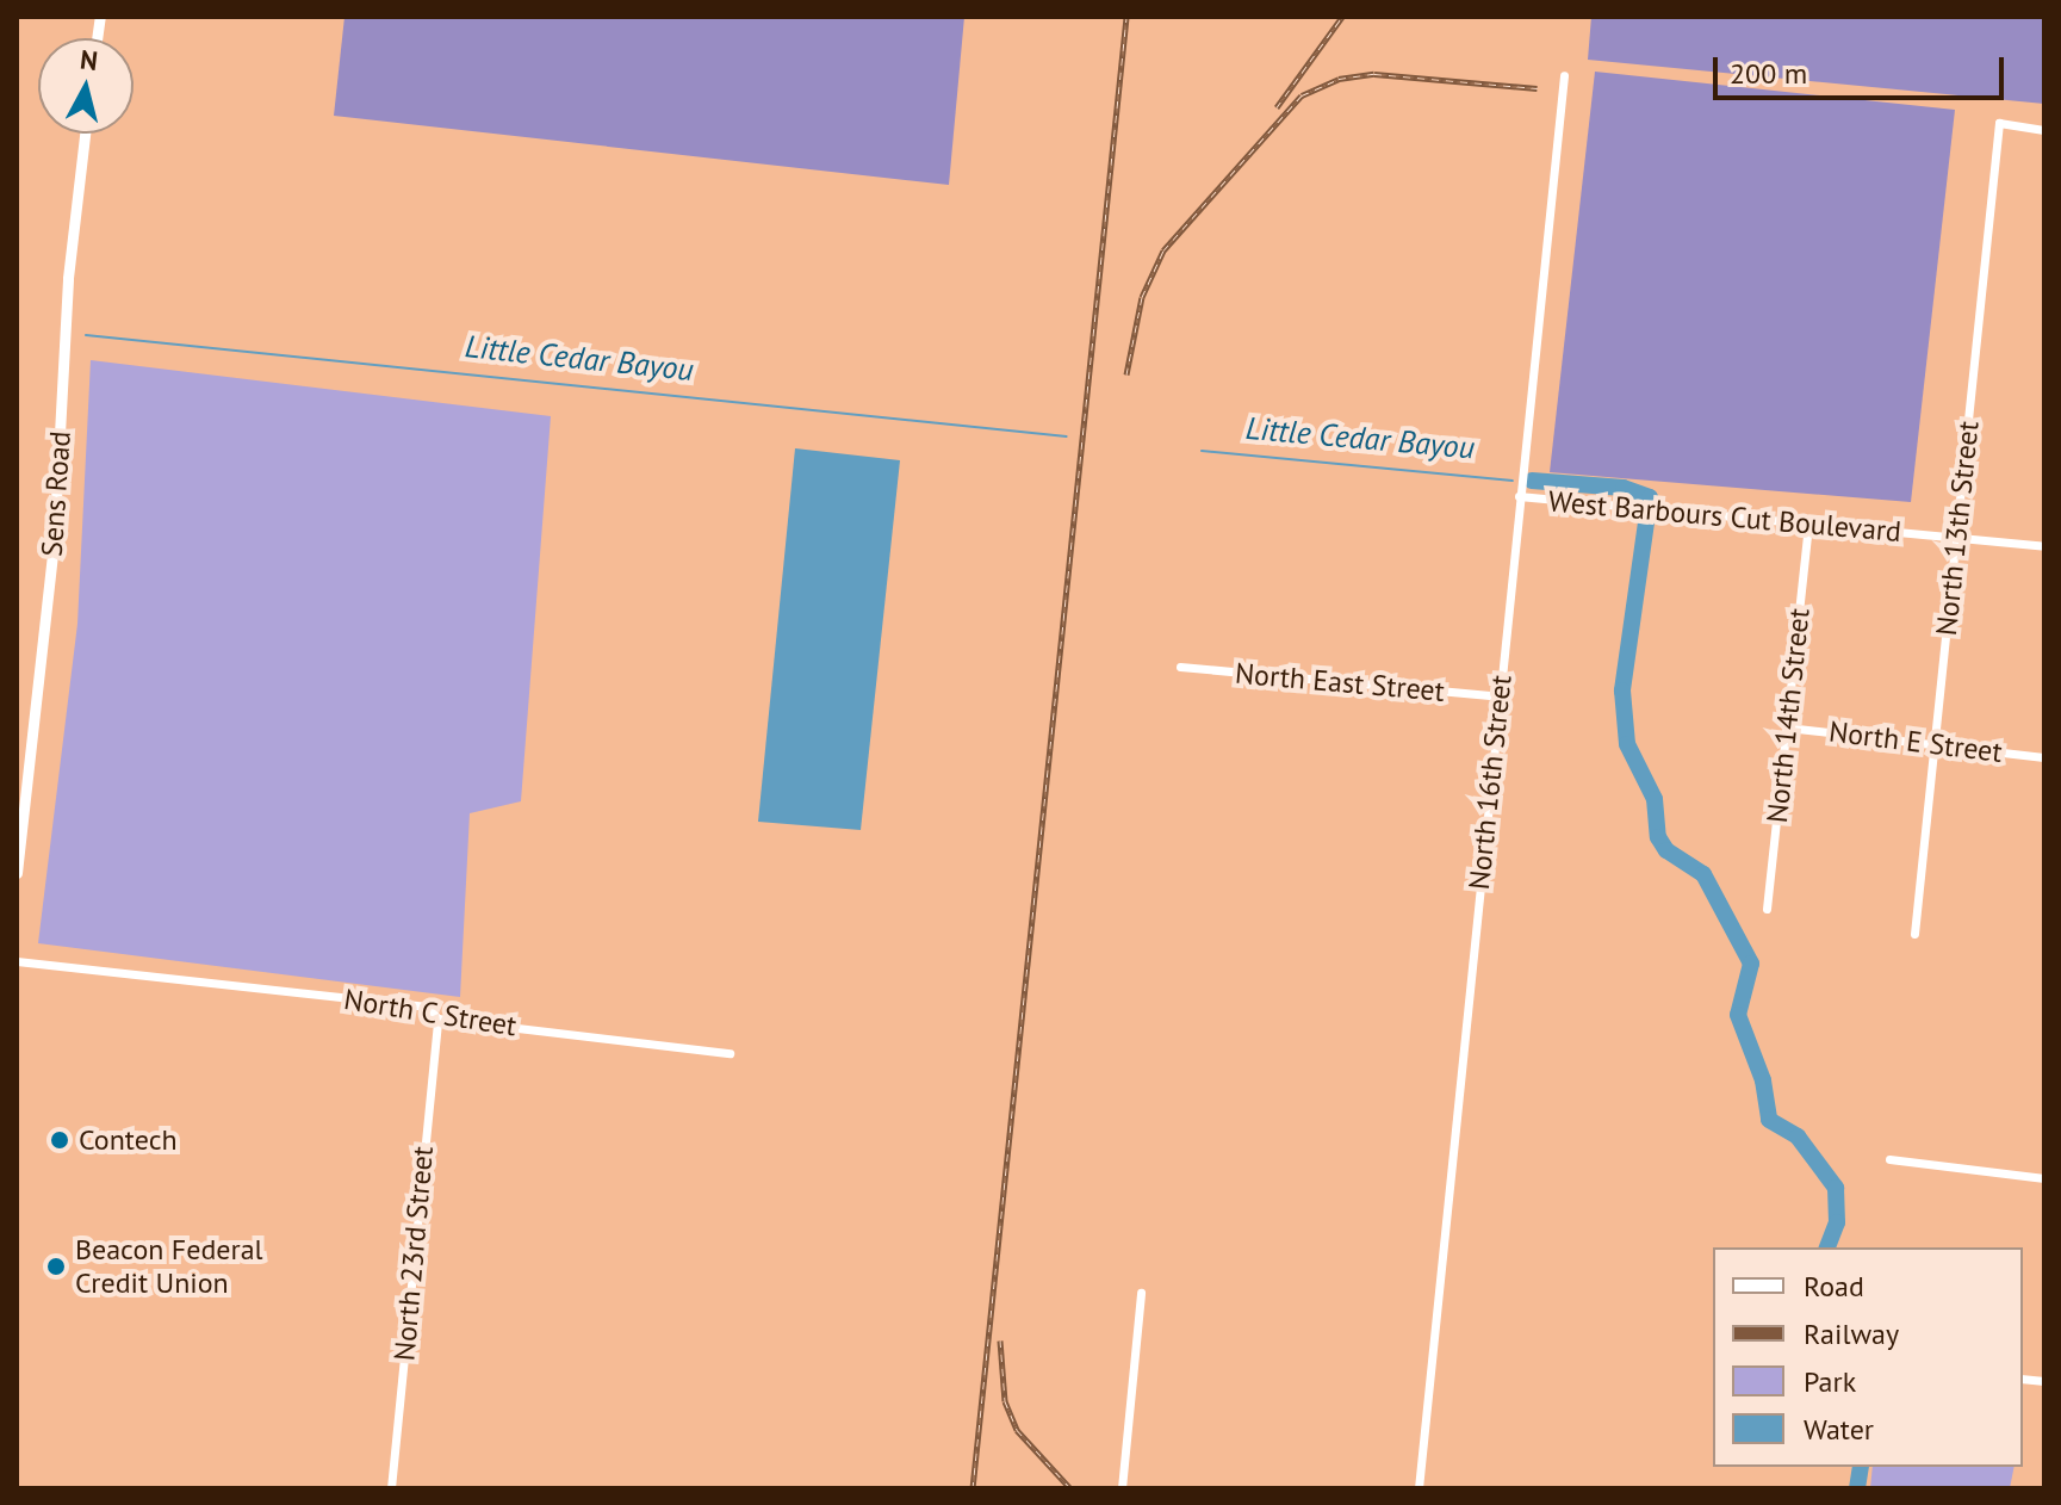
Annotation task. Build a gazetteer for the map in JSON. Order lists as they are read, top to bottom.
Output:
{
  "streets": {
    "main road": ["Sens Road"],
    "street": [
      "West Barbours Cut Boulevard",
      "North 13th Street",
      "North East Street",
      "North 14th Street",
      "North E Street",
      "North 16th Street",
      "North C Street",
      "North 23rd Street"
    ]
  },
  "crossings": [
    ["West Barbours Cut Boulevard", "North 13th Street"],
    ["West Barbours Cut Boulevard", "North 14th Street"],
    ["West Barbours Cut Boulevard", "North 16th Street"],
    ["North 13th Street", "North E Street"],
    ["North East Street", "North 16th Street"],
    ["North 14th Street", "North E Street"],
    ["North C Street", "North 23rd Street"]
  ],
  "water": ["Little Cedar Bayou"],
  "places": ["Contech", "Beacon Federal Credit Union"],
  "legend": [
    "Road",
    "Railway",
    "Park",
    "Water"
  ],
  "scale_bar": "200 m",
  "north": "top"
}
